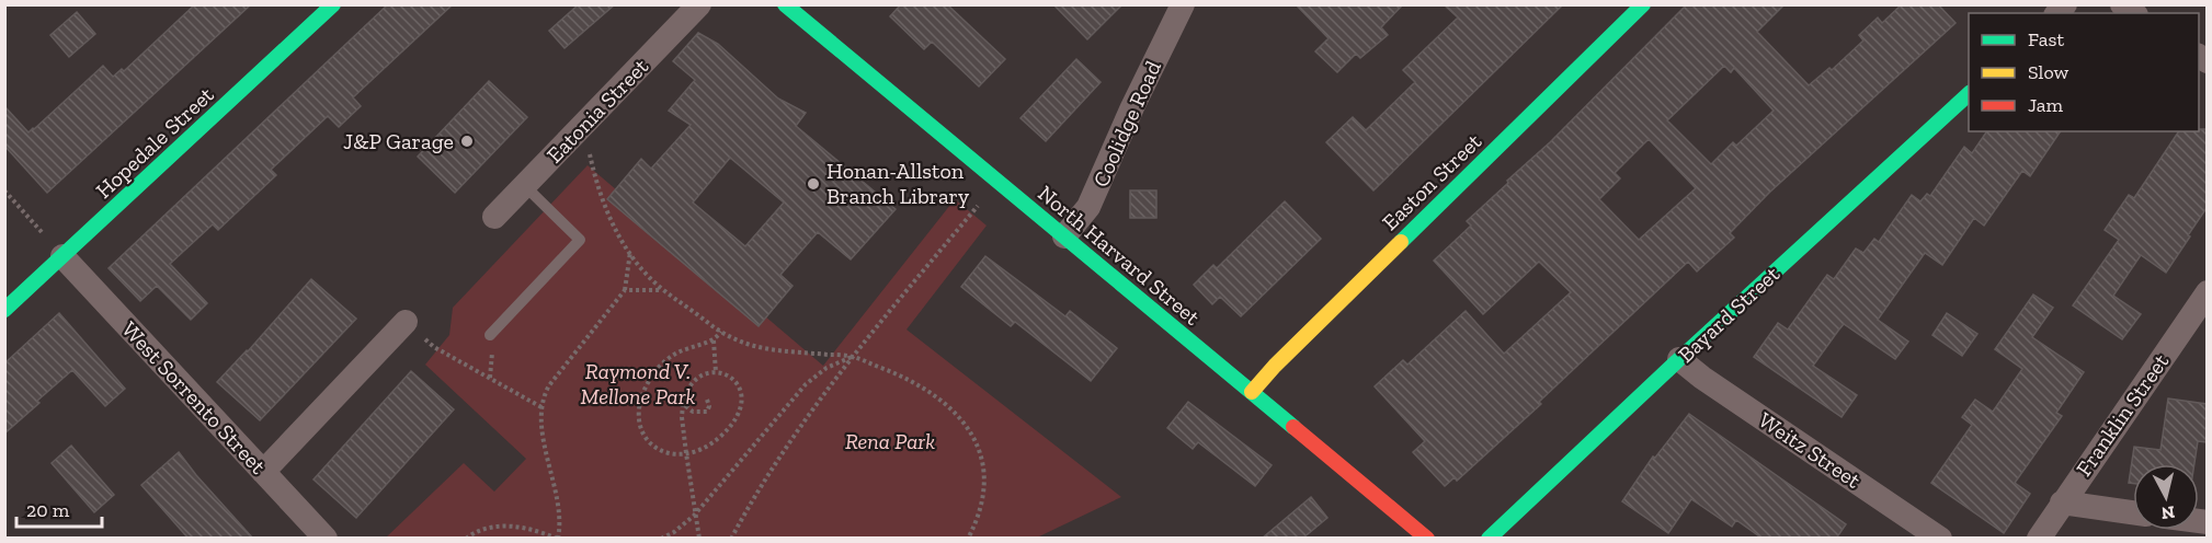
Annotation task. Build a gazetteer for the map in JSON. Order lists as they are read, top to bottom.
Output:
{
  "streets": {
    "street": [
      "Eatonia Street",
      "Coolidge Road",
      "Hopedale Street",
      "Easton Street",
      "North Harvard Street",
      "Bayard Street",
      "West Sorrento Street",
      "Franklin Street",
      "Weitz Street"
    ]
  },
  "crossings": [
    ["Coolidge Road", "North Harvard Street"],
    ["Hopedale Street", "West Sorrento Street"],
    ["Easton Street", "North Harvard Street"],
    ["Bayard Street", "Weitz Street"]
  ],
  "parks": ["Raymond V. Mellone Park", "Rena Park"],
  "places": ["J&P Garage", "Honan-Allston Branch Library"],
  "legend": ["Fast", "Slow", "Jam"],
  "scale_bar": "20 m",
  "north": "bottom"
}
